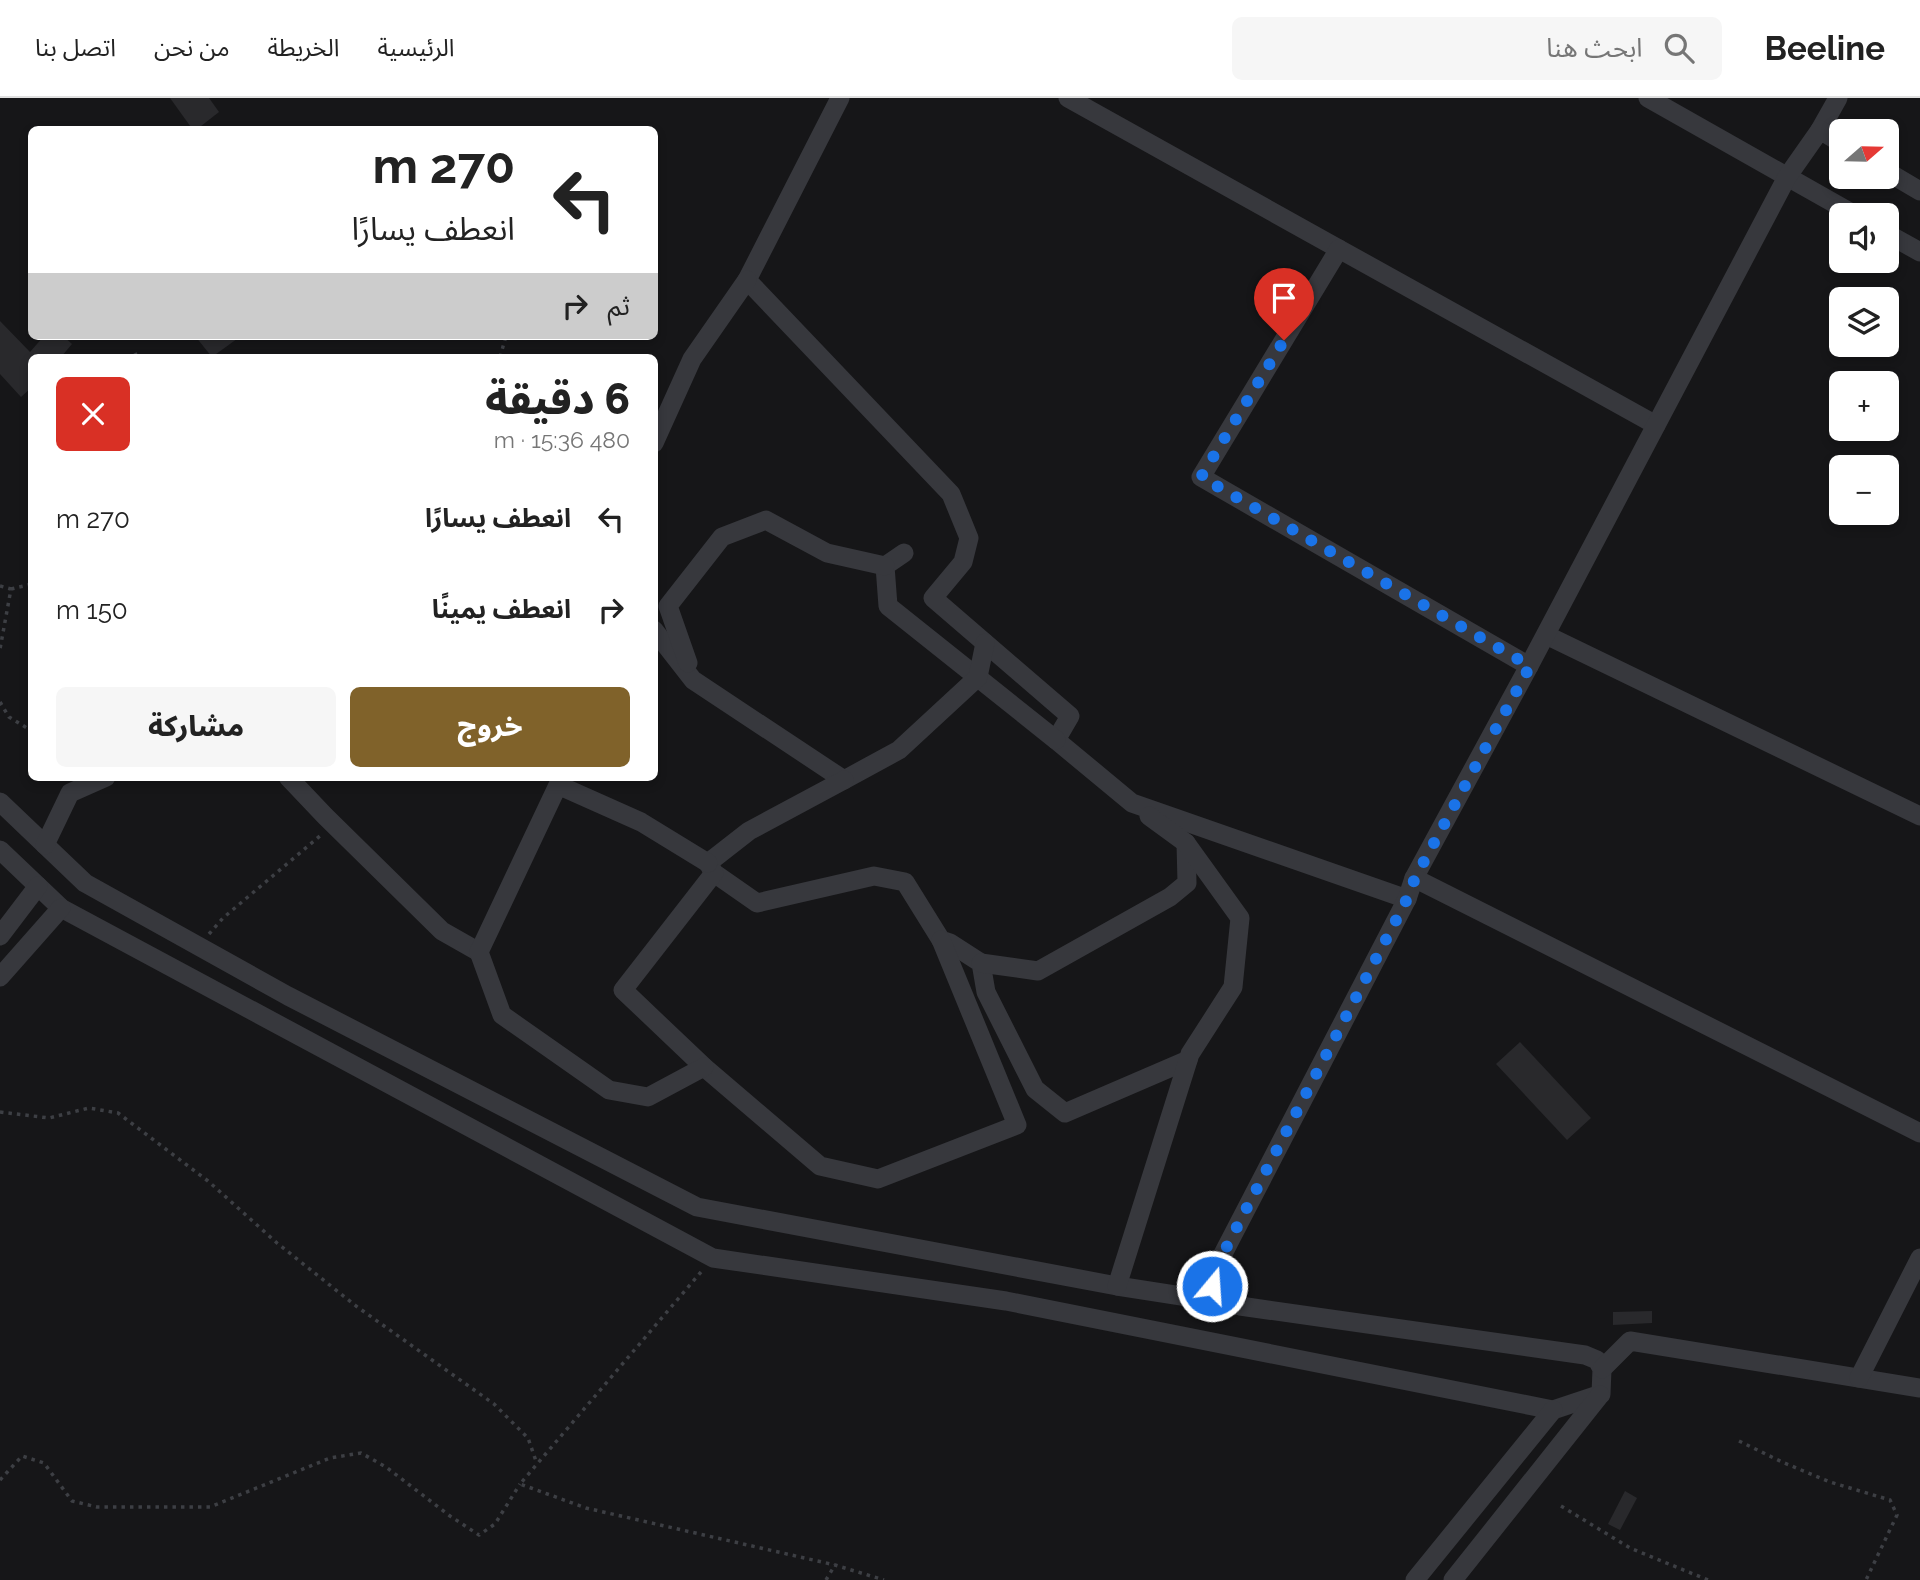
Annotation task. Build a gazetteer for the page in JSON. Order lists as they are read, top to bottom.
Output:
{
  "north": "right",
  "page": {
    "header": "Beeline",
    "search": "ابحث هنا",
    "nav": [
      "الرئيسية",
      "الخريطة",
      "من نحن",
      "اتصل بنا"
    ],
    "map_buttons": ["+", "−"],
    "turn": ["270 m", "انعطف يسارًا"],
    "then": "ثم",
    "heading": ["6 دقيقة", "480 m · 15:36"],
    "list": [
      {
        "name": "انعطف يسارًا",
        "value": "270 m"
      },
      {
        "name": "انعطف يمينًا",
        "value": "150 m"
      }
    ],
    "buttons": ["خروج", "مشاركة"]
  }
}
